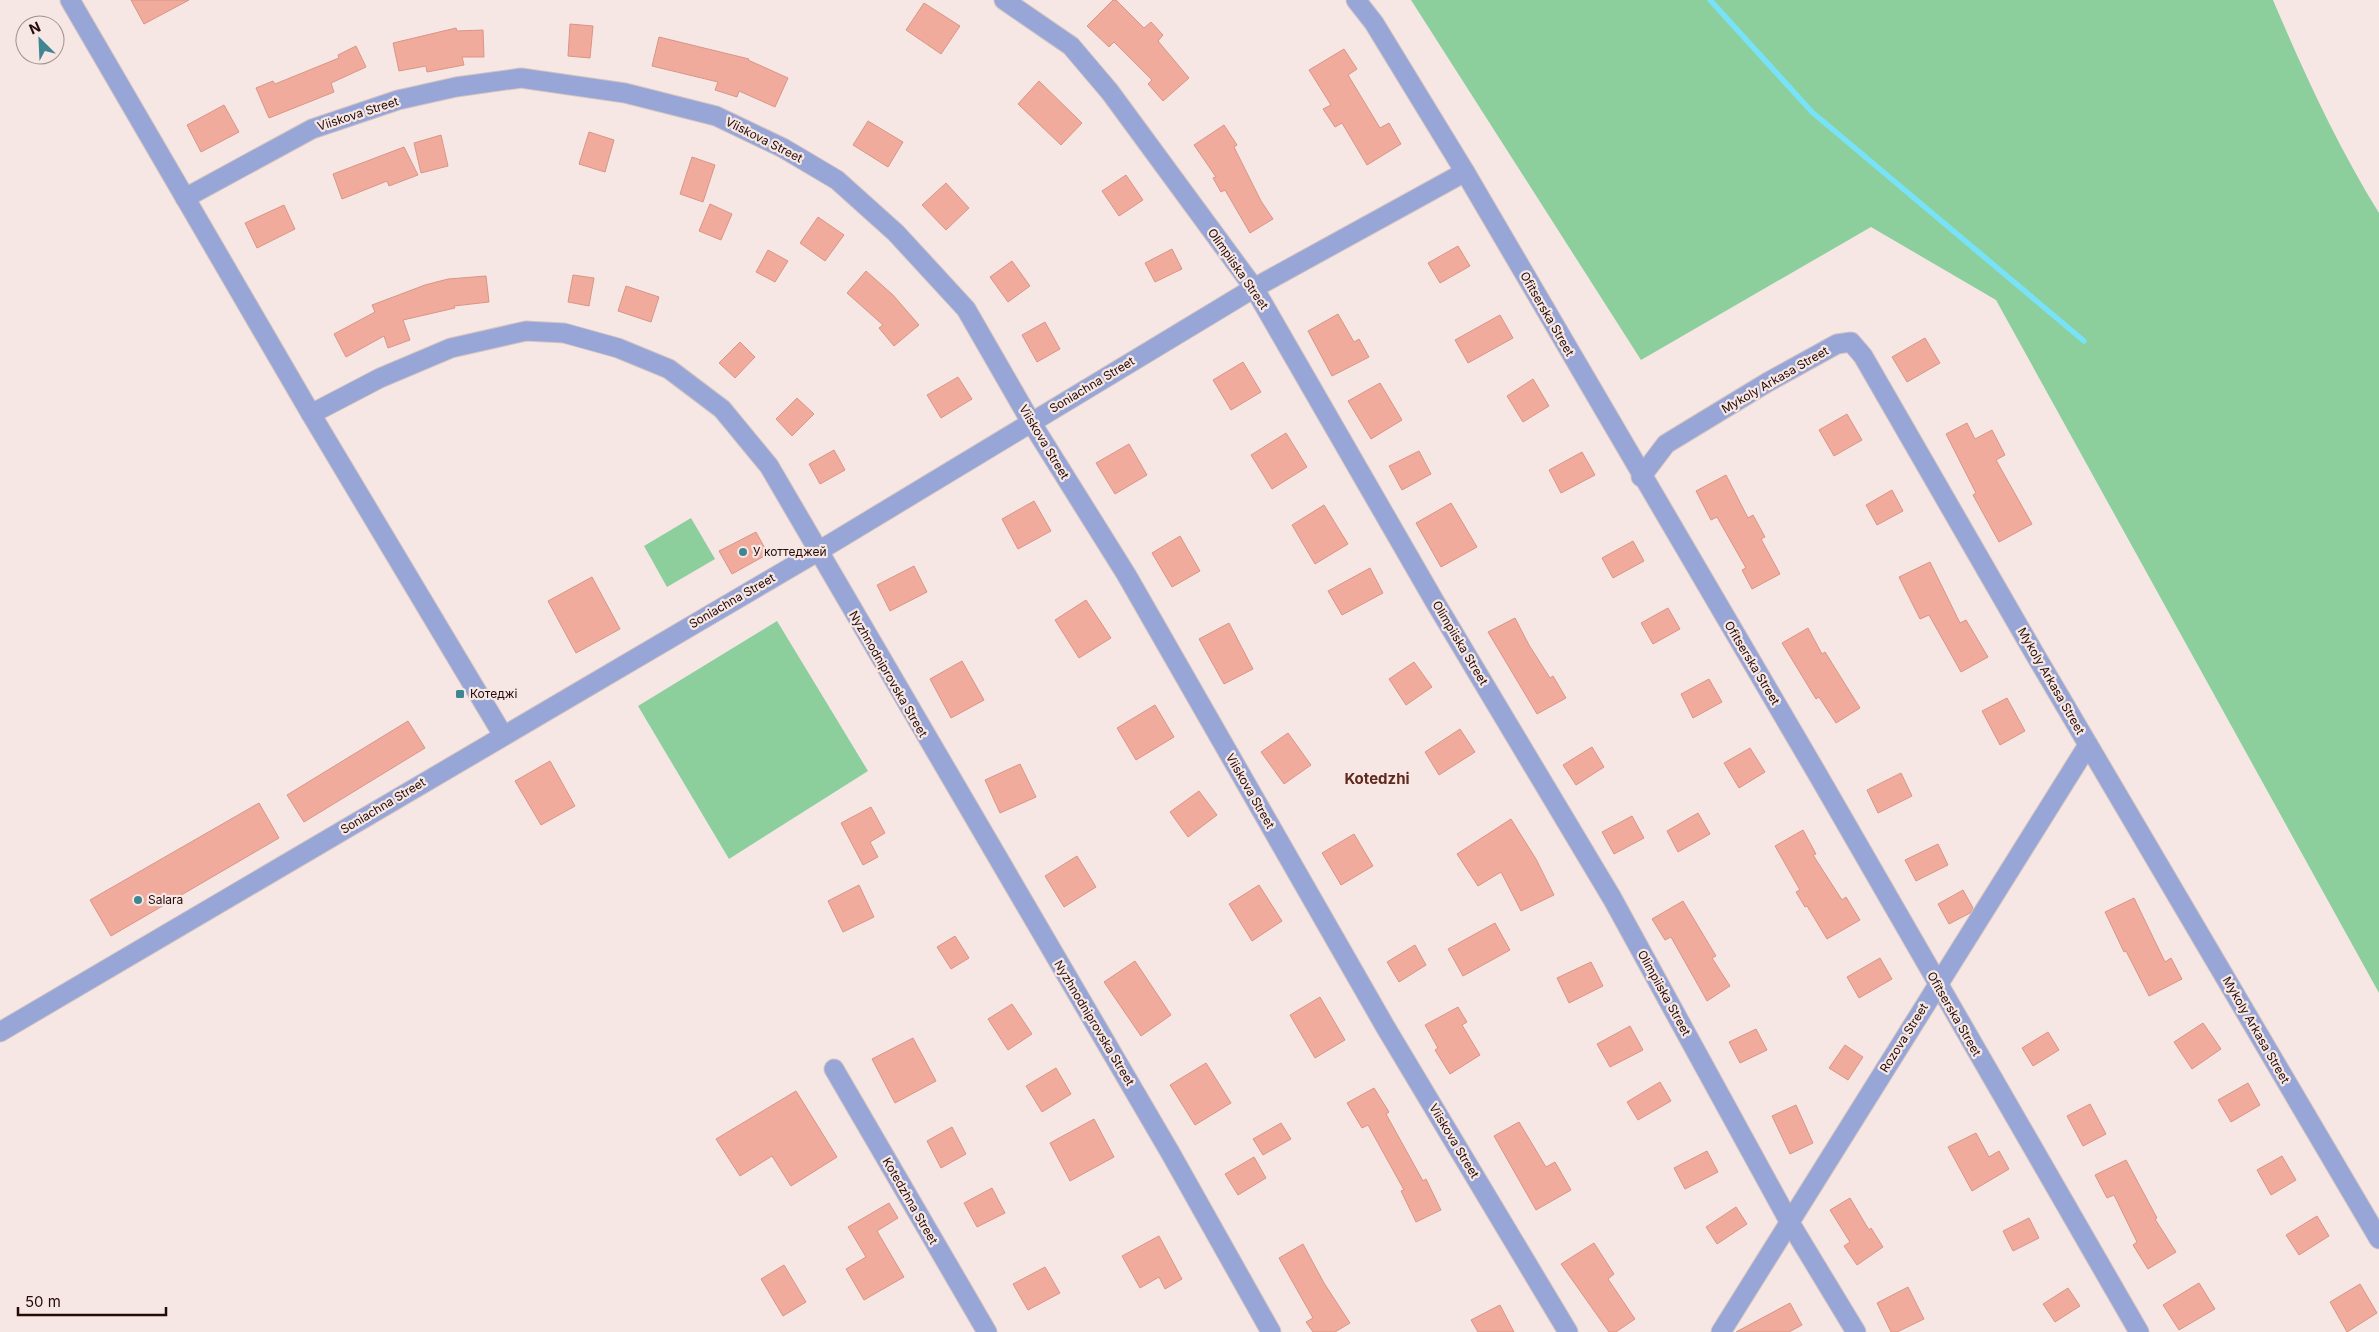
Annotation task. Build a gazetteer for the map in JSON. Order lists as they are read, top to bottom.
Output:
{
  "streets": {
    "street": [
      "Viiskova Street",
      "Olimpiiska Street",
      "Ofitserska Street",
      "Mykoly Arkasa Street",
      "Soniachna Street",
      "Nyzhnodniprovska Street",
      "Rozova Street",
      "Kotedzhna Street"
    ]
  },
  "crossings": [
    ["Viiskova Street", "Soniachna Street"],
    ["Olimpiiska Street", "Soniachna Street"],
    ["Olimpiiska Street", "Rozova Street"],
    ["Ofitserska Street", "Mykoly Arkasa Street"],
    ["Ofitserska Street", "Soniachna Street"],
    ["Ofitserska Street", "Rozova Street"],
    ["Mykoly Arkasa Street", "Rozova Street"],
    ["Soniachna Street", "Nyzhnodniprovska Street"]
  ],
  "districts": ["Kotedzhi"],
  "places": {
    "other": ["У коттеджей", "Salara"],
    "transit": ["Котеджі"]
  },
  "scale_bar": "50 m",
  "north": "top left"
}
